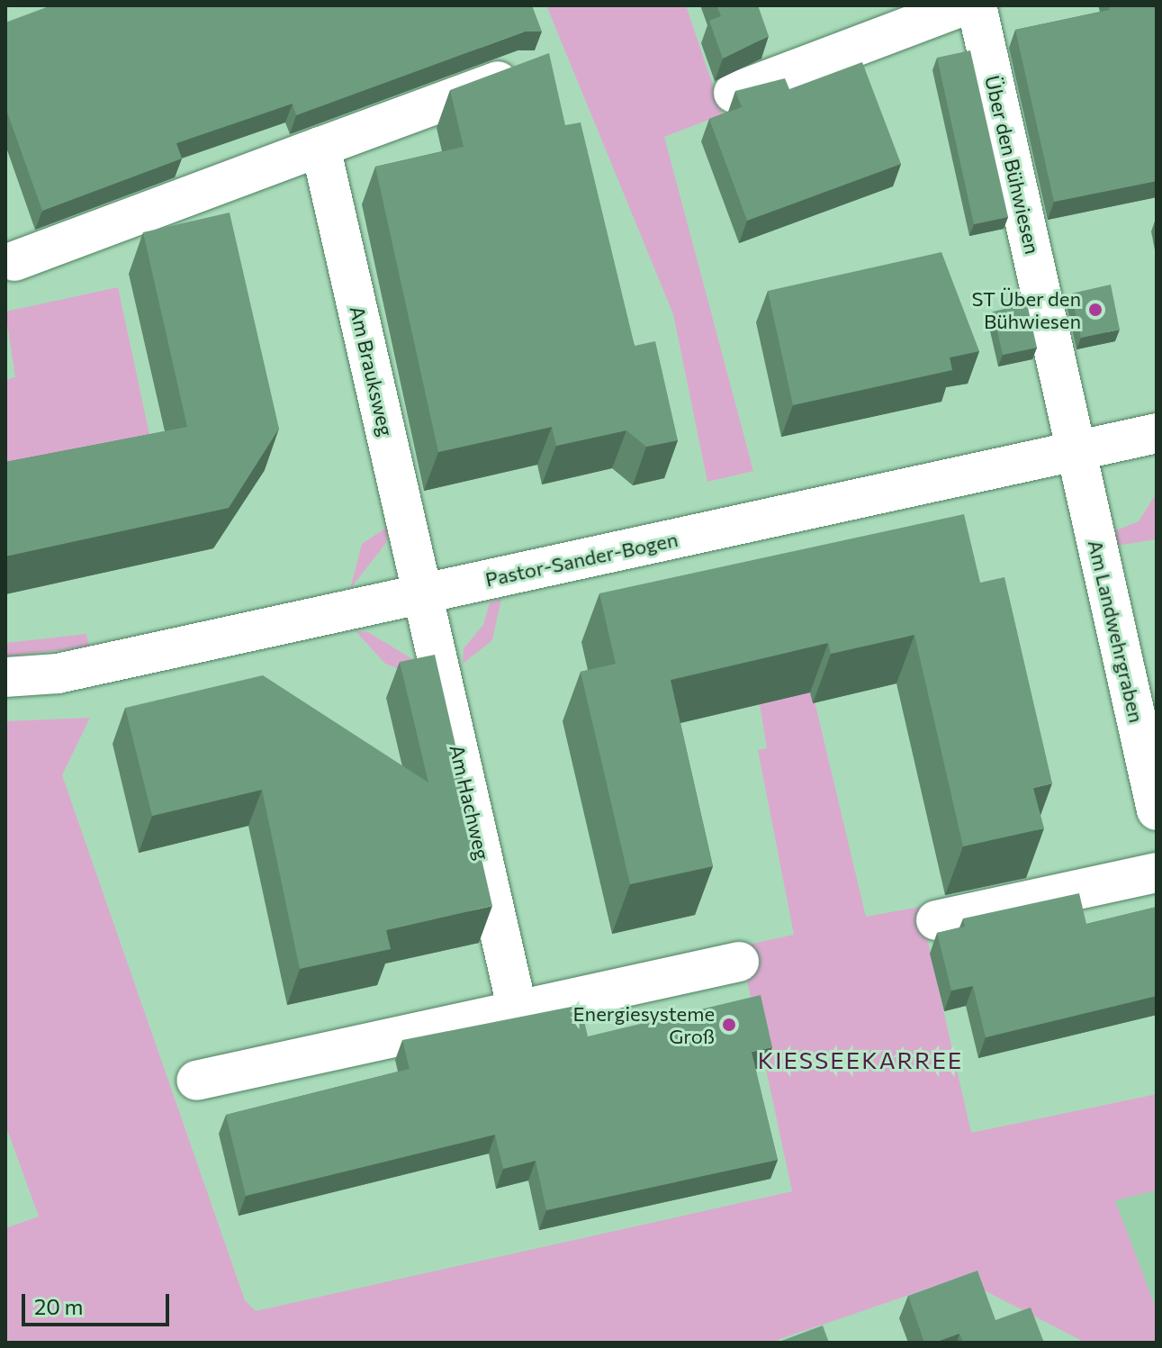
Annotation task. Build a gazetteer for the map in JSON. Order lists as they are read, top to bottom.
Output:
{
  "streets": {
    "street": [
      "Über den Bühwiesen",
      "Am Brauksweg",
      "Pastor-Sander-Bogen",
      "Am Landwehrgraben",
      "Am Hachweg"
    ]
  },
  "crossings": [
    ["Über den Bühwiesen", "Pastor-Sander-Bogen"],
    ["Über den Bühwiesen", "Am Landwehrgraben"],
    ["Am Brauksweg", "Pastor-Sander-Bogen"],
    ["Am Brauksweg", "Am Hachweg"],
    ["Pastor-Sander-Bogen", "Am Landwehrgraben"],
    ["Pastor-Sander-Bogen", "Am Hachweg"]
  ],
  "districts": ["KIESSEEKARREE"],
  "places": ["ST Über den Bühwiesen", "Energiesysteme Groß"],
  "scale_bar": "20 m"
}
